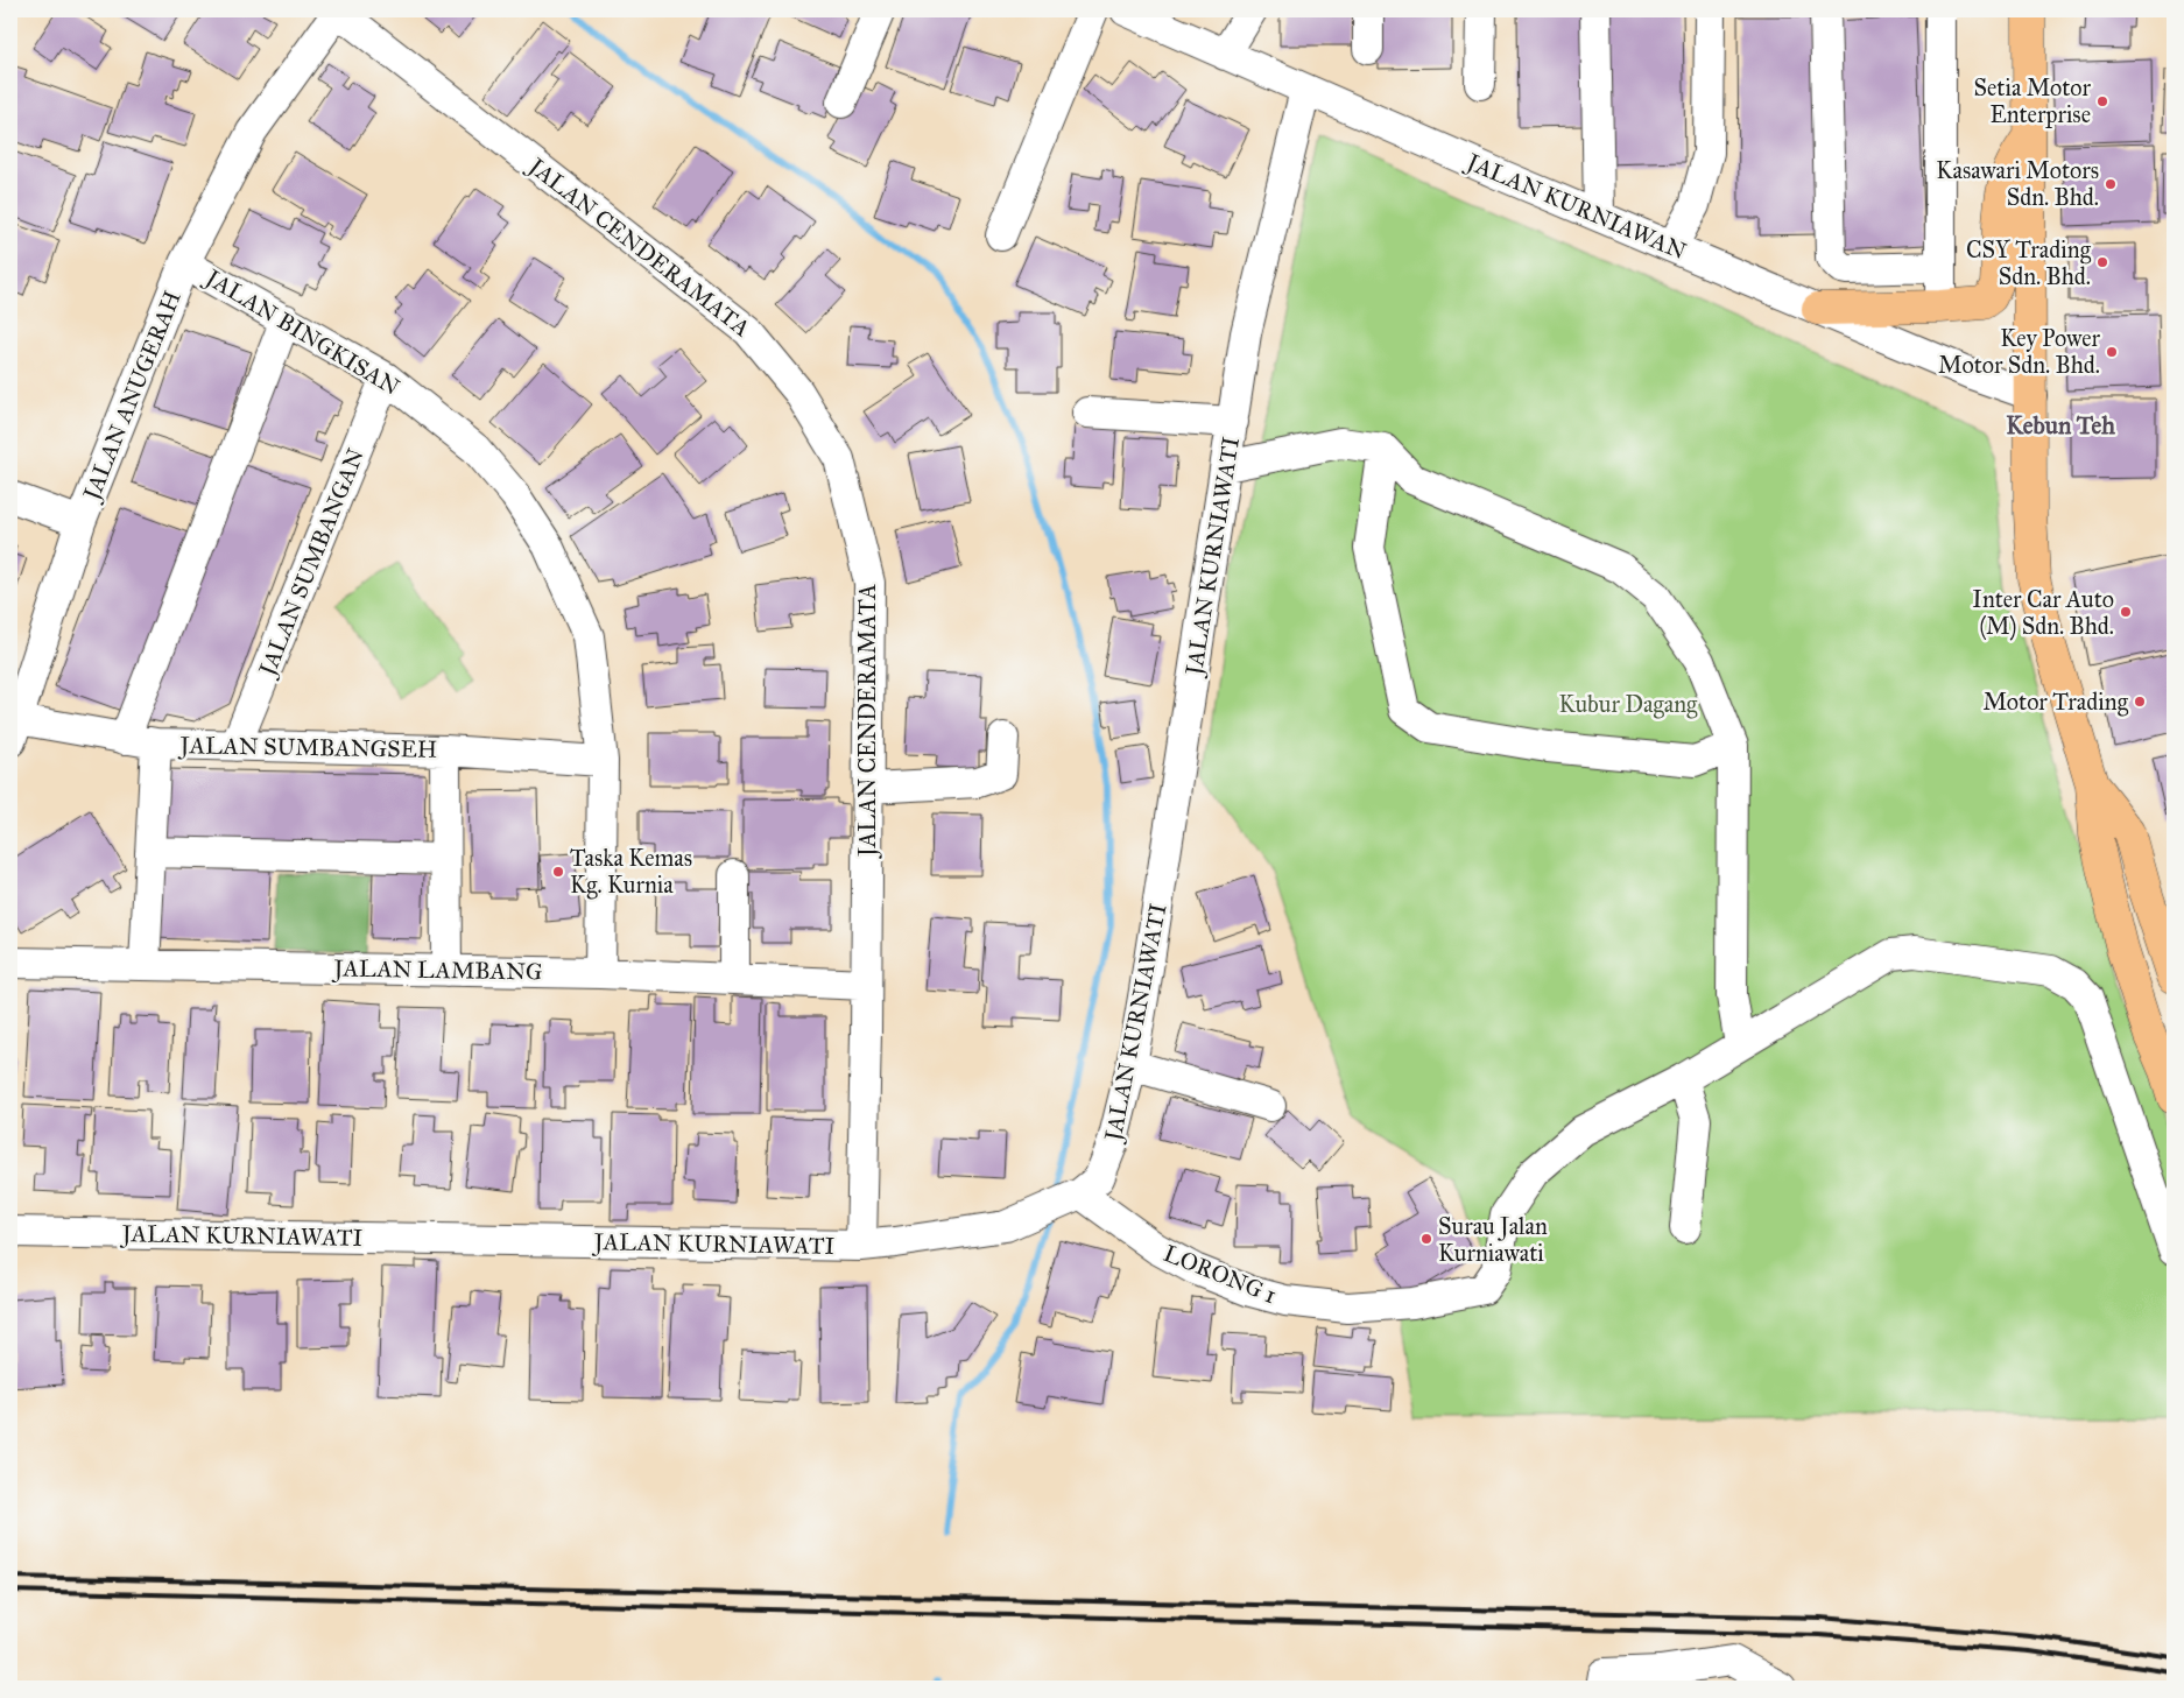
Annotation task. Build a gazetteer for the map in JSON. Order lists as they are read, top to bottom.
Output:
{
  "streets": {
    "street": [
      "JALAN KURNIAWAN",
      "JALAN CENDERAMATA",
      "JALAN BINGKISAN",
      "JALAN ANUGERAH",
      "JALAN KURNIAWATI",
      "JALAN SUMBANGAN",
      "JALAN SUMBANGSEH",
      "JALAN LAMBANG",
      "LORONG 1"
    ]
  },
  "crossings": [
    ["JALAN KURNIAWAN", "JALAN KURNIAWATI"],
    ["JALAN CENDERAMATA", "JALAN ANUGERAH"],
    ["JALAN CENDERAMATA", "JALAN KURNIAWATI"],
    ["JALAN CENDERAMATA", "JALAN LAMBANG"],
    ["JALAN BINGKISAN", "JALAN ANUGERAH"],
    ["JALAN BINGKISAN", "JALAN SUMBANGAN"],
    ["JALAN BINGKISAN", "JALAN SUMBANGSEH"],
    ["JALAN BINGKISAN", "JALAN LAMBANG"],
    ["JALAN ANUGERAH", "JALAN SUMBANGSEH"],
    ["JALAN KURNIAWATI", "LORONG 1"],
    ["JALAN SUMBANGAN", "JALAN SUMBANGSEH"]
  ],
  "districts": ["Kebun Teh"],
  "parks": ["Kubur Dagang"],
  "places": [
    "Setia Motor Enterprise",
    "Kasawari Motors Sdn. Bhd.",
    "CSY Trading Sdn. Bhd.",
    "Key Power Motor Sdn. Bhd.",
    "Inter Car Auto (M) Sdn. Bhd.",
    "Motor Trading",
    "Taska Kemas Kg. Kurnia",
    "Surau Jalan Kurniawati"
  ]
}
